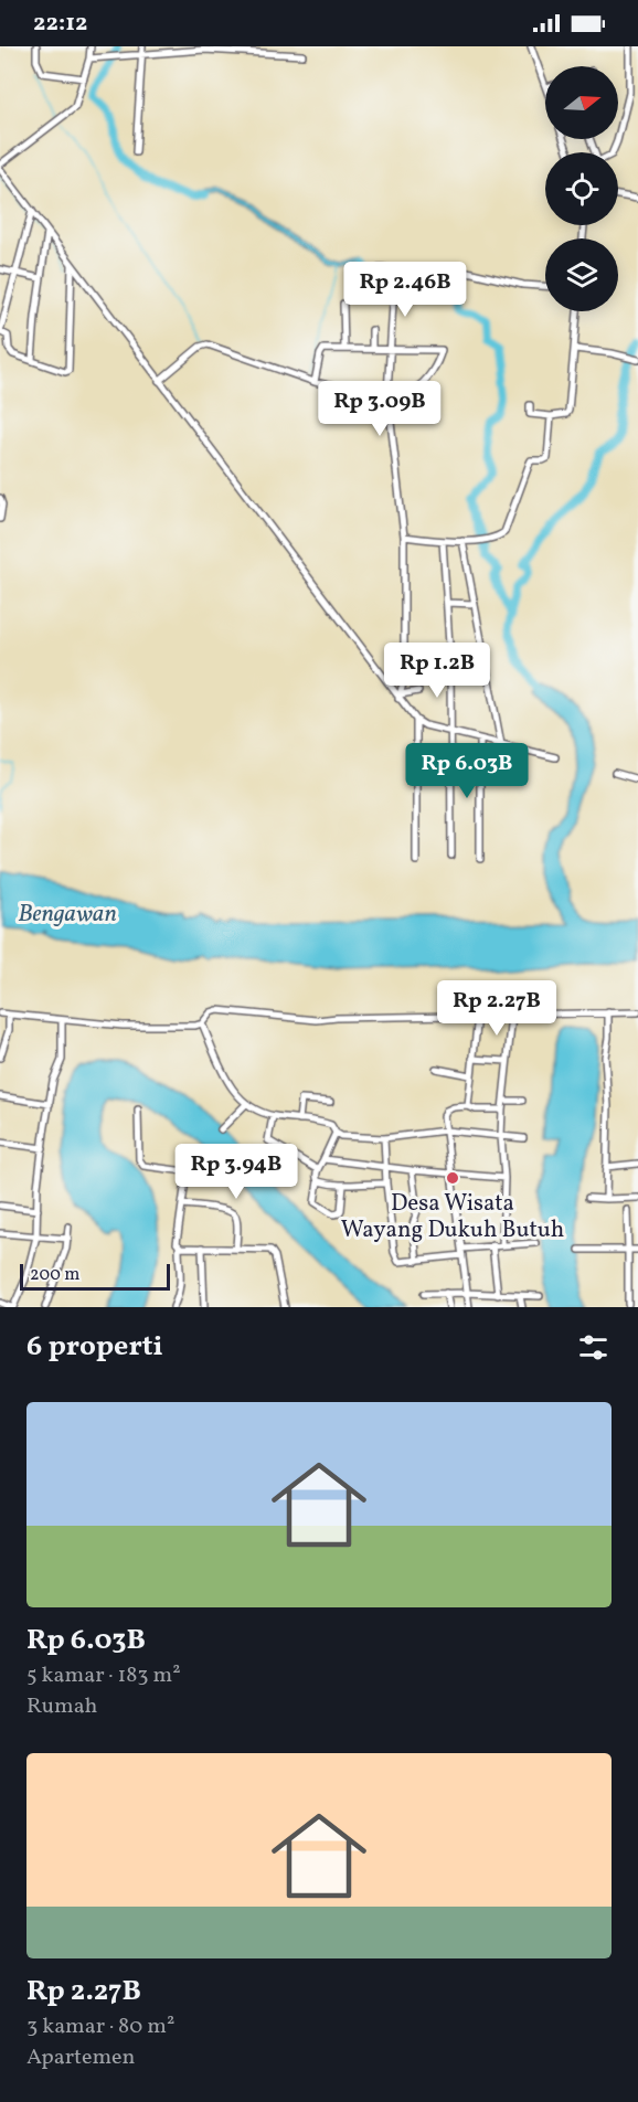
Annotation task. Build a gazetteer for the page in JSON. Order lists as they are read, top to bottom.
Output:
{
  "water": ["Bengawan"],
  "places": ["Desa Wisata Wayang Dukuh Butuh"],
  "scale_bar": "200 m",
  "north": "right",
  "page": {
    "status": "22:12",
    "price": [
      "Rp 2.46B",
      "Rp 3.09B",
      "Rp 1.2B",
      "Rp 6.03B",
      "Rp 2.27B",
      "Rp 3.94B"
    ],
    "scale": "200 m",
    "heading": "6 properti",
    "list": [
      {
        "name": "Rp 6.03B",
        "note": "5 kamar · 183 m² · Rumah"
      },
      {
        "name": "Rp 2.27B",
        "note": "3 kamar · 80 m² · Apartemen"
      }
    ]
  }
}
